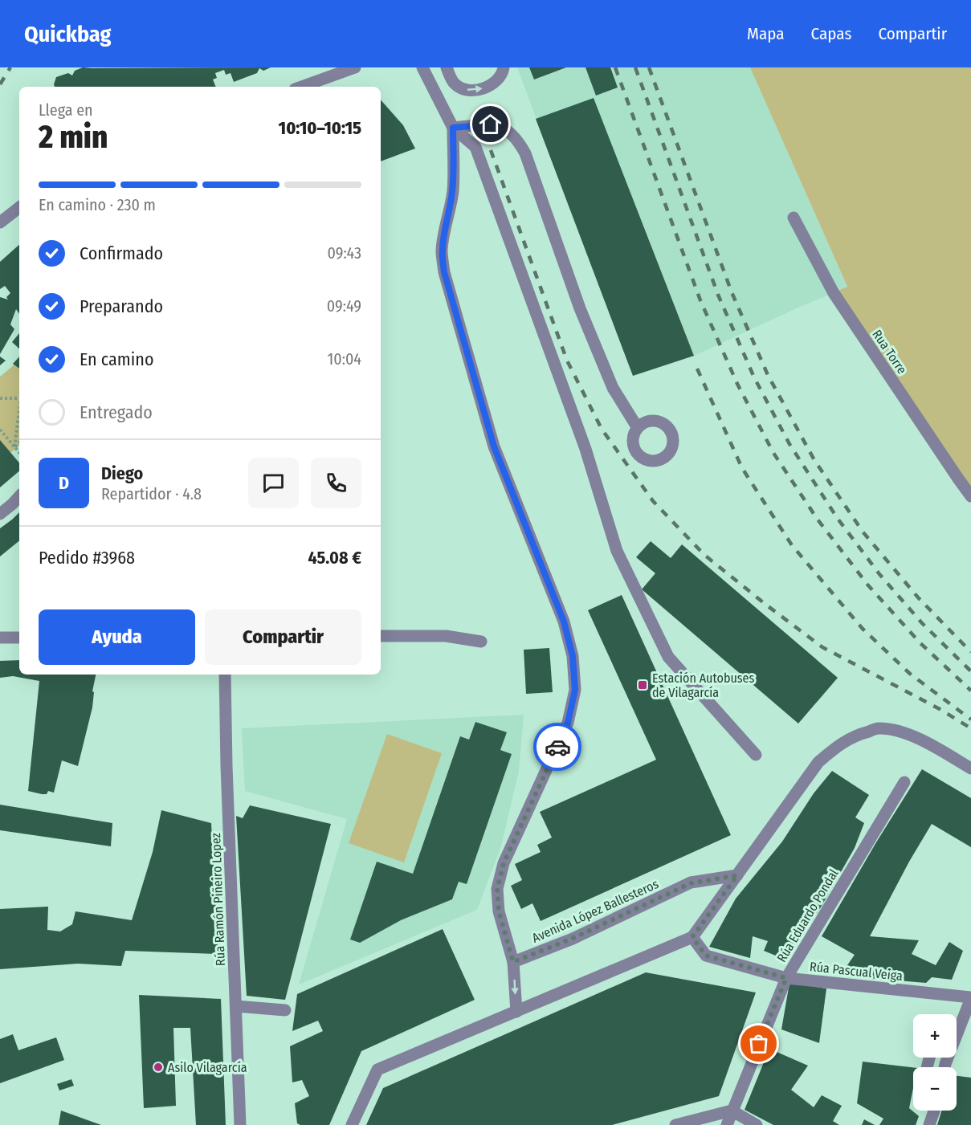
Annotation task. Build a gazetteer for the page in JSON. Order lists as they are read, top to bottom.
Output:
{
  "streets": {
    "street": [
      "Rua Torre",
      "Rúa Ramón Piñeiro Lopez",
      "Avenida López Ballesteros",
      "Rúa Eduardo Pondal",
      "Rúa Pascual Veiga"
    ]
  },
  "crossings": [
    ["Rúa Eduardo Pondal", "Rúa Pascual Veiga"]
  ],
  "places": {
    "transit": ["Estación Autobuses de Vilagarcía"],
    "other": ["Asilo Vilagarcía"]
  },
  "page": {
    "header": "Quickbag",
    "nav": ["Mapa", "Capas", "Compartir"],
    "heading": ["2 min", "Llega en", "10:10–10:15"],
    "panel": [
      "Diego",
      "Repartidor · 4.8",
      "Pedido #3968",
      "45.08 €"
    ],
    "bar": "En camino · 230 m",
    "list": [
      ["Confirmado", "09:43"],
      ["Preparando", "09:49"],
      ["En camino", "10:04"],
      "Entregado"
    ],
    "round": "D",
    "buttons": ["Ayuda", "Compartir"],
    "map_buttons": ["+", "−"]
  }
}
